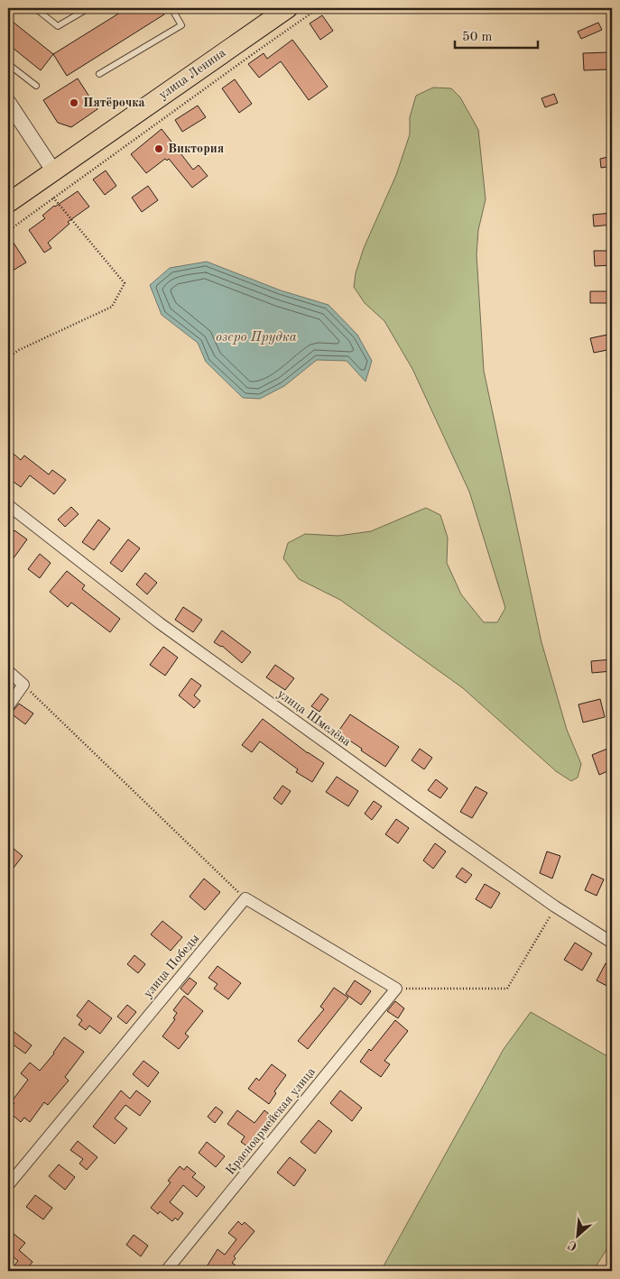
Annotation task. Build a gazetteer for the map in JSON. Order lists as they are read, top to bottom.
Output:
{
  "streets": {
    "highway": ["улица Ленина"],
    "street": ["улица Шмелёва", "улица Победы", "Красноармейская улица"]
  },
  "water": ["озеро Прудка"],
  "places": ["Пятёрочка", "Виктория"],
  "scale_bar": "50 m",
  "north": "bottom left"
}
